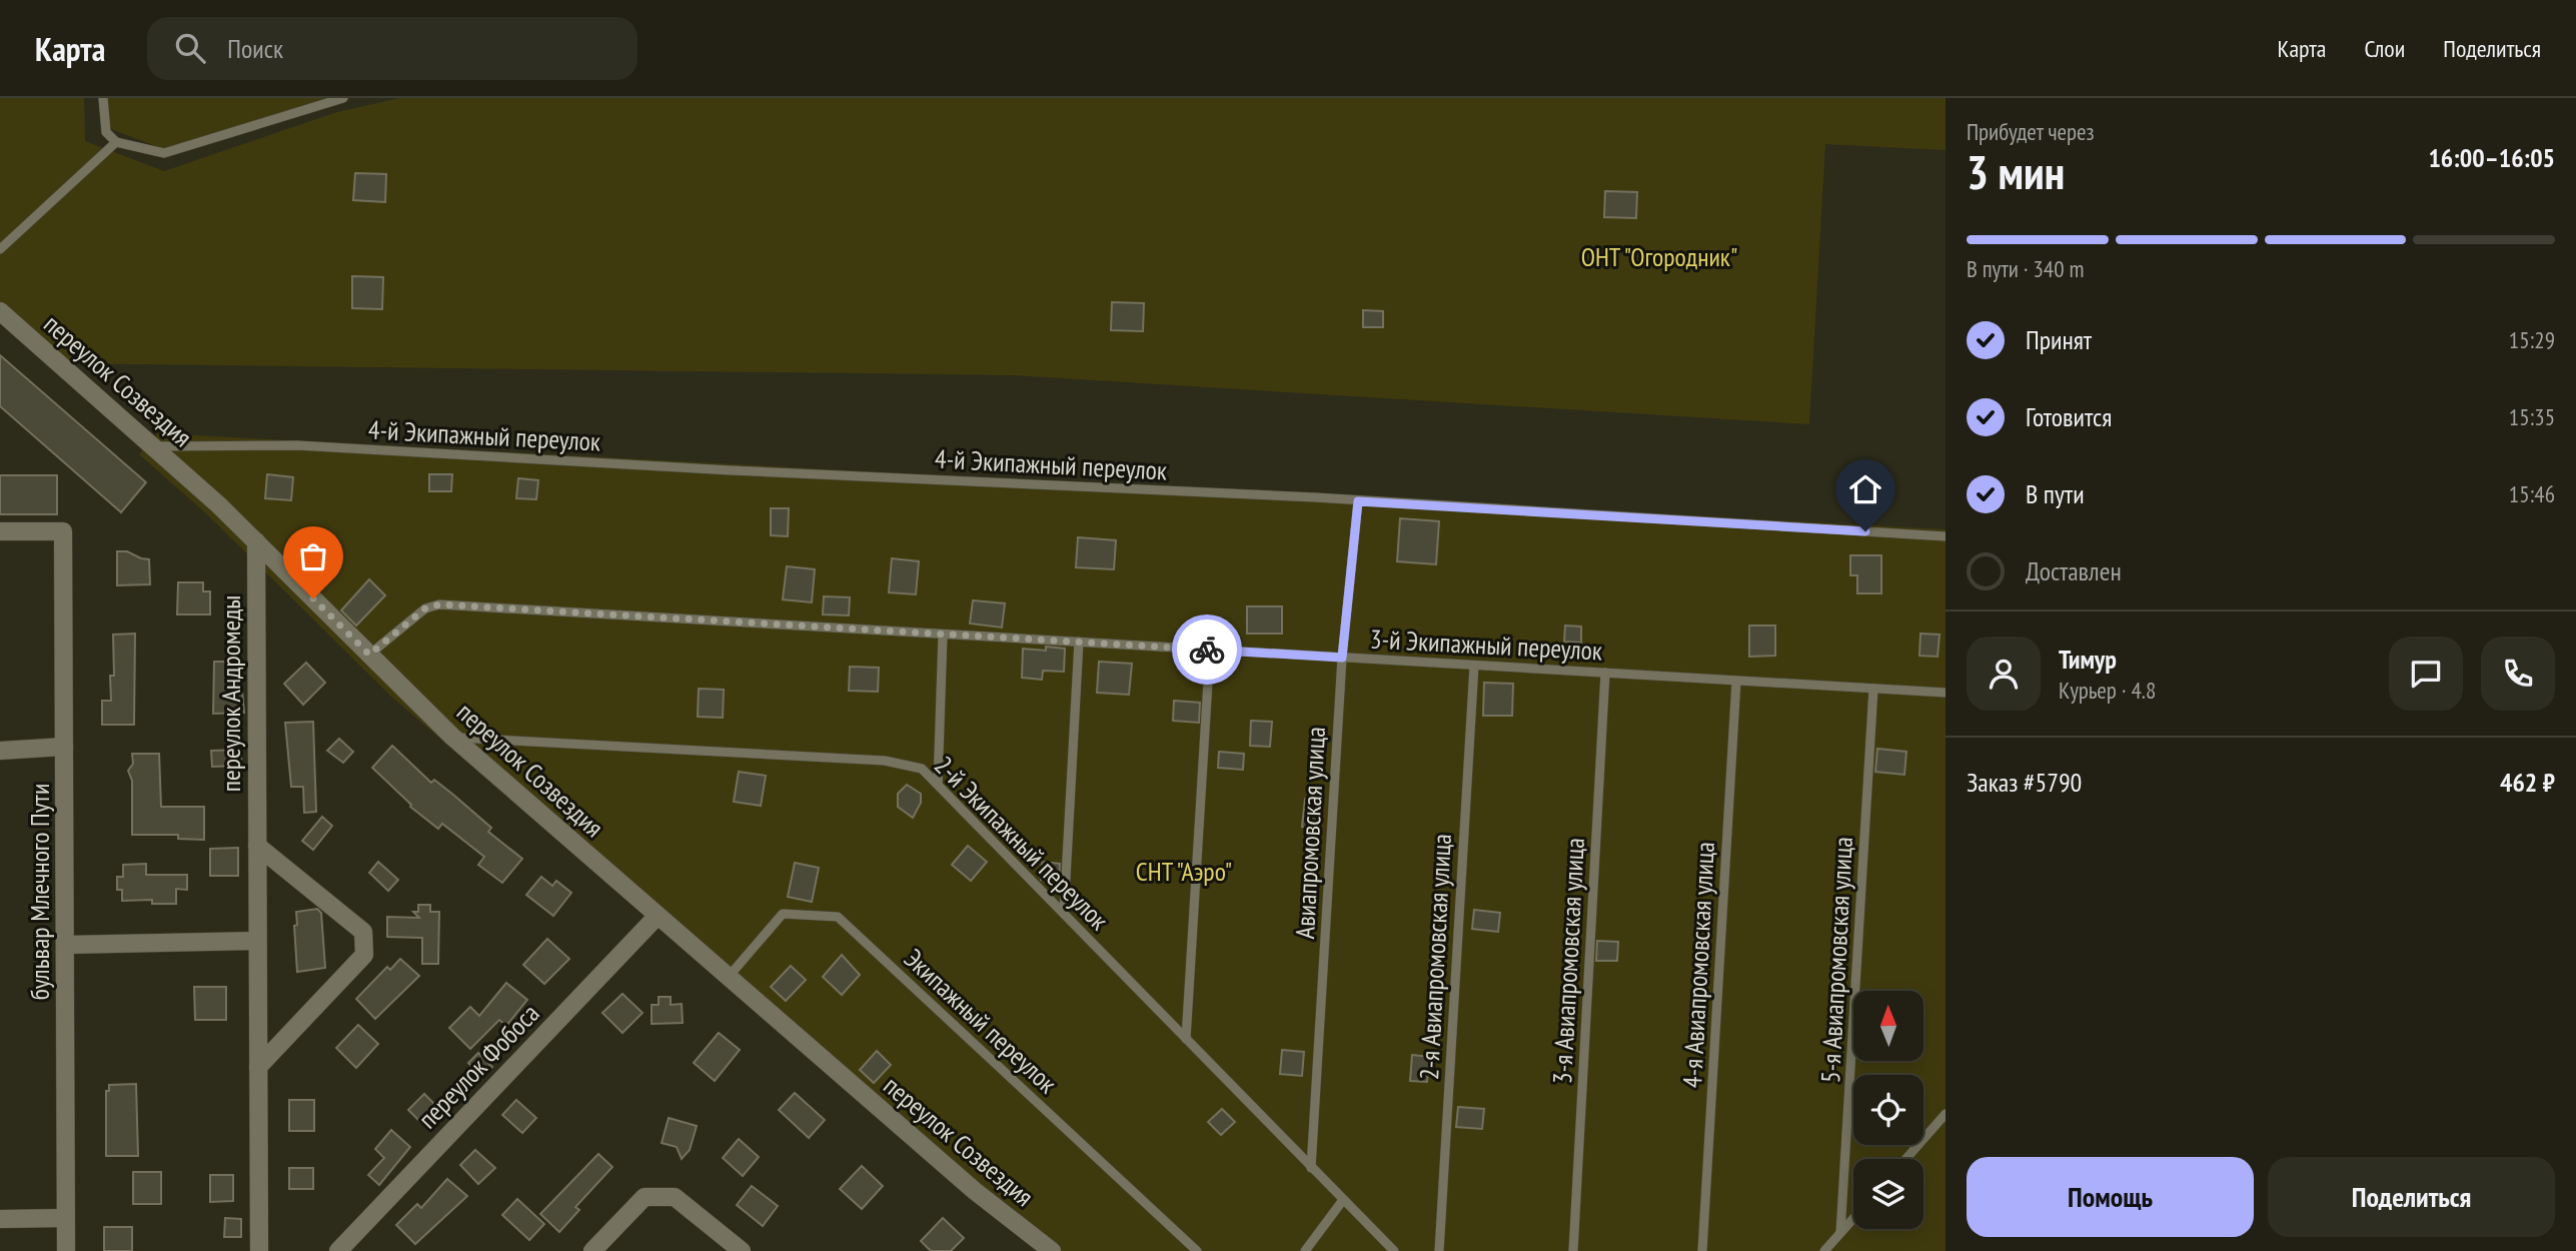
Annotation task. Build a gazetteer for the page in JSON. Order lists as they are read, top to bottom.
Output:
{
  "streets": {
    "street": [
      "переулок Созвездия",
      "переулок Андромеды",
      "бульвар Млечного Пути",
      "переулок Фобоса"
    ],
    "lane": [
      "4-й Экипажный переулок",
      "3-й Экипажный переулок",
      "Авиапромовская улица",
      "2-й Экипажный переулок",
      "2-я Авиапромовская улица",
      "5-я Авиапромовская улица",
      "3-я Авиапромовская улица",
      "4-я Авиапромовская улица",
      "Экипажный переулок"
    ]
  },
  "crossings": [
    ["переулок Созвездия", "4-й Экипажный переулок"],
    ["переулок Созвездия", "3-й Экипажный переулок"],
    ["переулок Созвездия", "переулок Андромеды"],
    ["переулок Созвездия", "2-й Экипажный переулок"],
    ["переулок Созвездия", "Экипажный переулок"],
    ["переулок Созвездия", "переулок Фобоса"],
    ["4-й Экипажный переулок", "Авиапромовская улица"],
    ["3-й Экипажный переулок", "Авиапромовская улица"],
    ["3-й Экипажный переулок", "2-я Авиапромовская улица"],
    ["3-й Экипажный переулок", "5-я Авиапромовская улица"],
    ["3-й Экипажный переулок", "3-я Авиапромовская улица"],
    ["3-й Экипажный переулок", "4-я Авиапромовская улица"],
    ["Авиапромовская улица", "2-й Экипажный переулок"]
  ],
  "parks": ["ОНТ \"Огородник\"", "СНТ \"Аэро\""],
  "north": "top",
  "page": {
    "header": "Карта",
    "search": "Поиск",
    "nav": ["Карта", "Слои", "Поделиться"],
    "heading": ["3 мин", "Прибудет через", "16:00–16:05"],
    "panel": [
      "Тимур",
      "Курьер · 4.8",
      "Заказ #5790",
      "462 ₽"
    ],
    "bar": "В пути · 340 m",
    "list": [
      ["Принят", "15:29"],
      ["Готовится", "15:35"],
      ["В пути", "15:46"],
      "Доставлен"
    ],
    "buttons": ["Помощь", "Поделиться"]
  }
}
